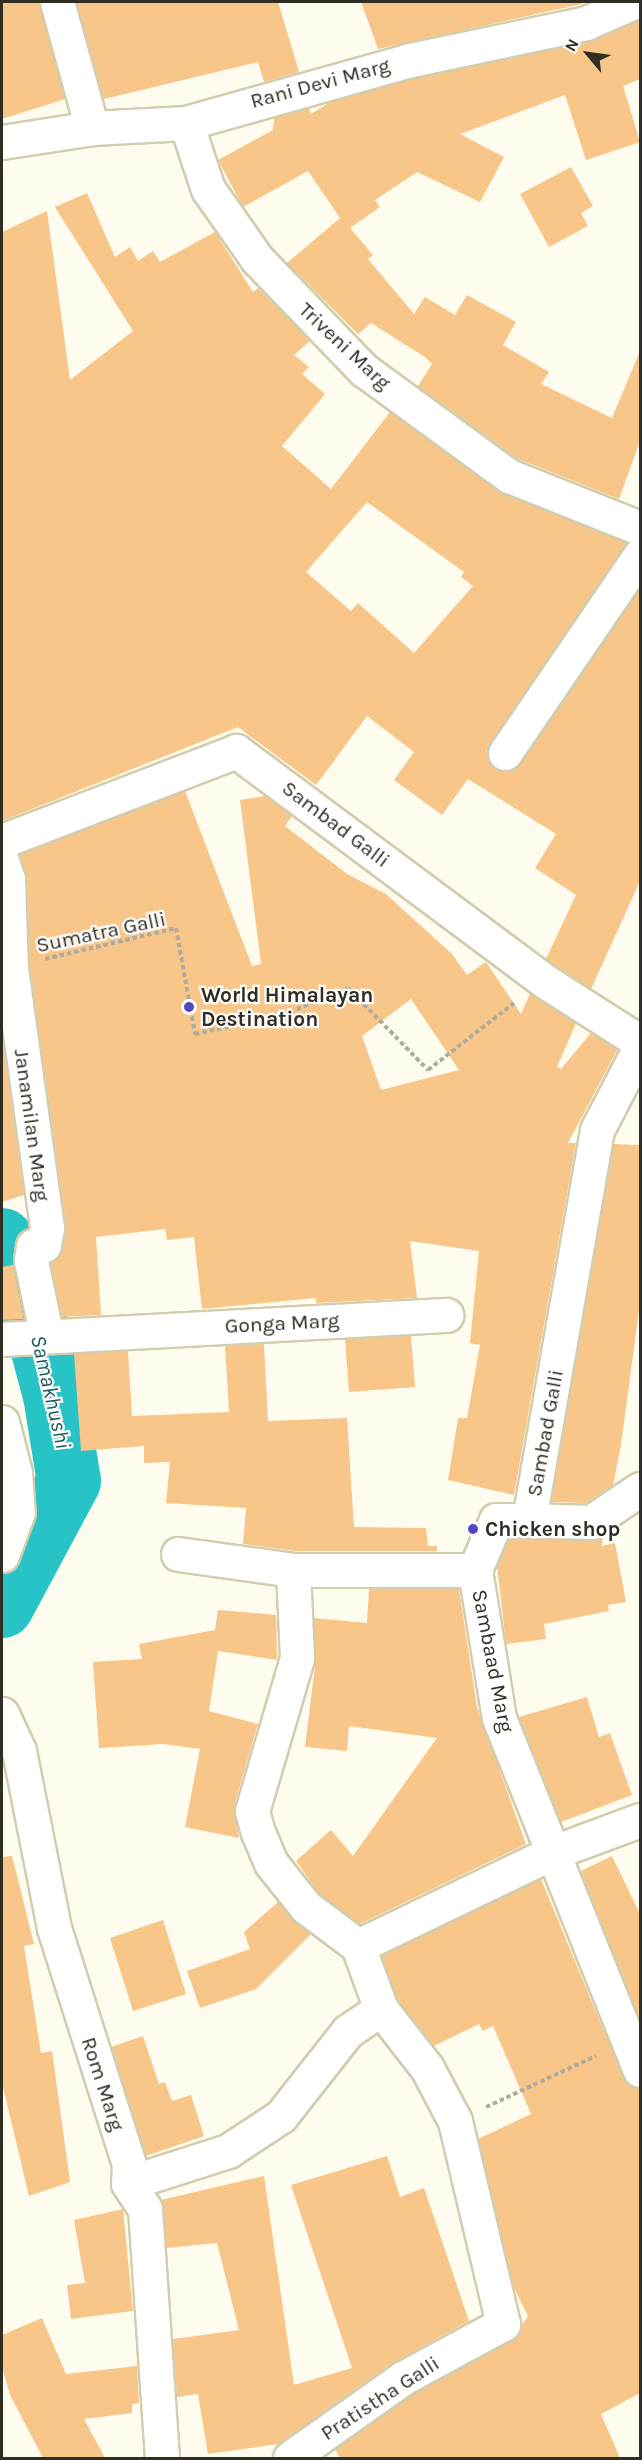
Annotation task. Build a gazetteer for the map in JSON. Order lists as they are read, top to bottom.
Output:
{
  "streets": {
    "street": [
      "Rani Devi Marg",
      "Triveni Marg",
      "Sambad Galli",
      "Janamilan Marg",
      "Gonga Marg",
      "Sambaad Marg",
      "Rom Marg",
      "Pratistha Galli"
    ],
    "path": ["Sumatra Galli"]
  },
  "crossings": [
    ["Rani Devi Marg", "Triveni Marg"],
    ["Sambad Galli", "Sumatra Galli"],
    ["Sambad Galli", "Sambaad Marg"],
    ["Sumatra Galli", "Janamilan Marg"],
    ["Janamilan Marg", "Gonga Marg"]
  ],
  "water": ["Samakhushi"],
  "places": ["World Himalayan Destination", "Chicken shop"],
  "north": "top left"
}
